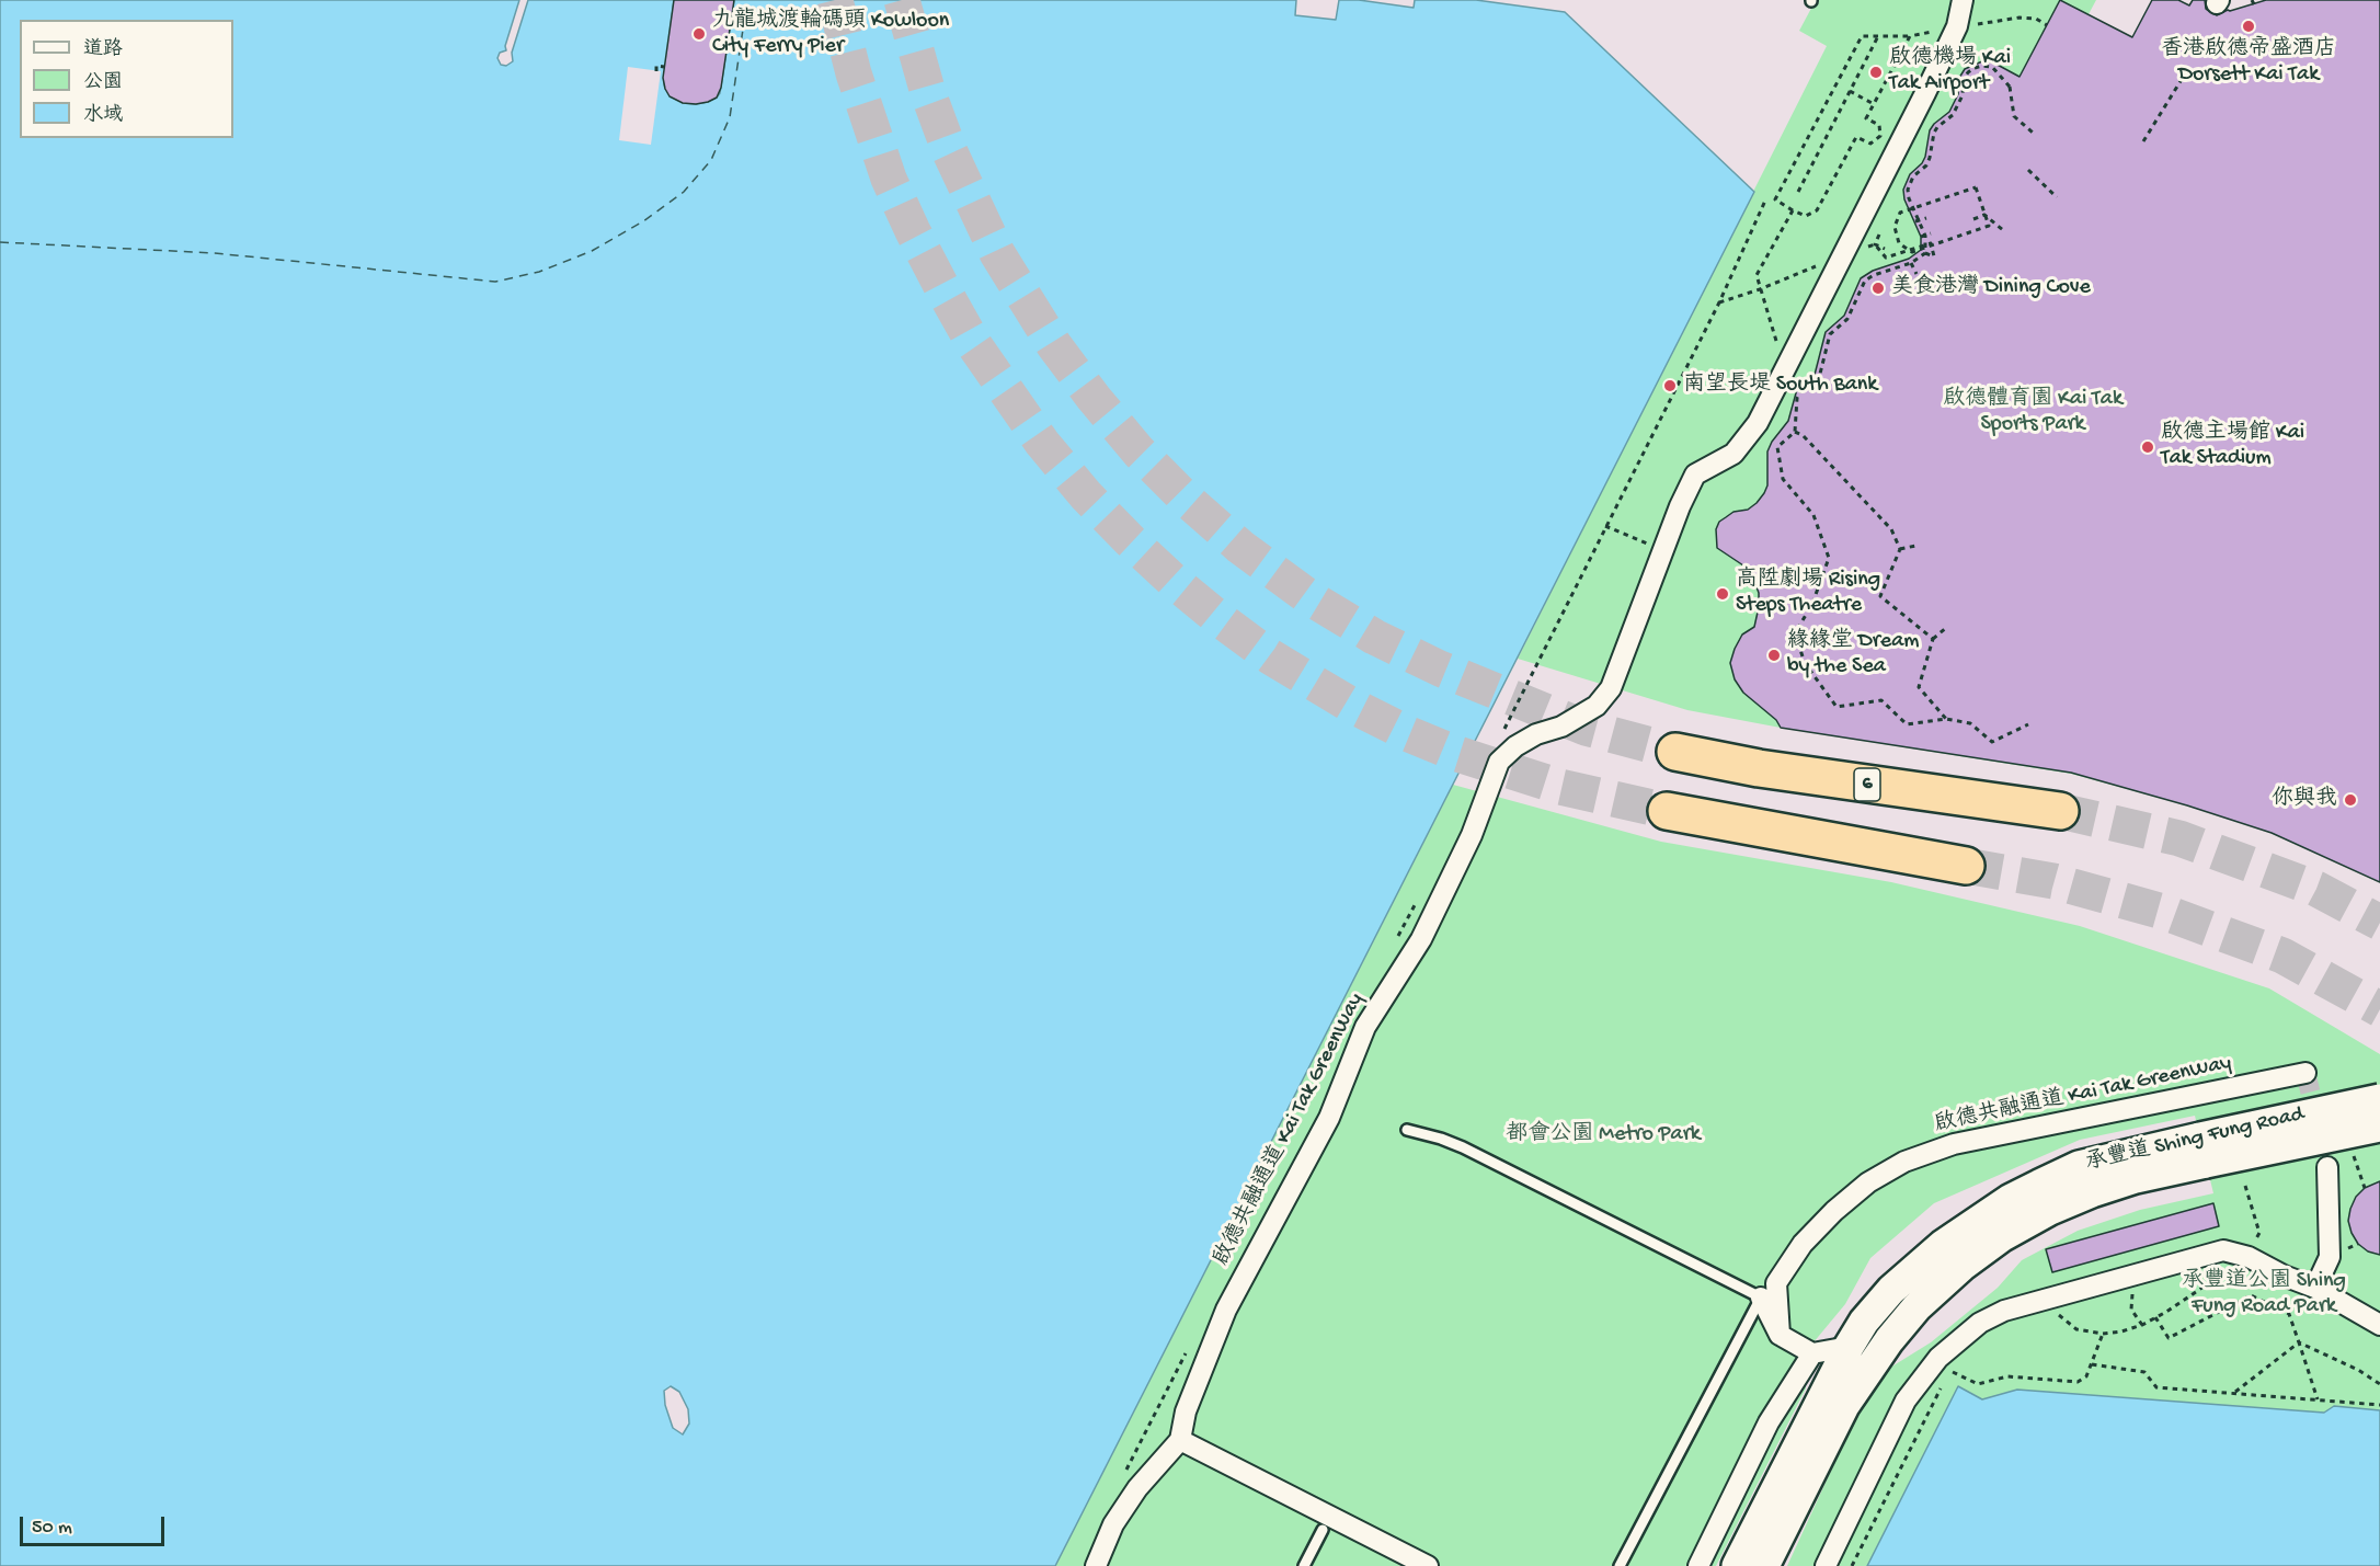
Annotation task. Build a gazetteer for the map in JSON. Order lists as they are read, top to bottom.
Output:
{
  "streets": {
    "highway": ["6"],
    "main road": ["承豐道 Shing Fung Road"],
    "street": ["啟德共融通道 Kai Tak GreenWay"]
  },
  "parks": ["啟德體育園 Kai Tak Sports Park", "都會公園 Metro Park", "承豐道公園 Shing Fung Road Park"],
  "places": [
    "香港啟德帝盛酒店 Dorsett Kai Tak",
    "九龍城渡輪碼頭 Kowloon City Ferry Pier",
    "啟德機場 Kai Tak Airport",
    "美食港灣 Dining Cove",
    "南望長堤 South Bank",
    "啟德主場館 Kai Tak Stadium",
    "高陞劇場 Rising Steps Theatre",
    "緣緣堂 Dream by the Sea",
    "你與我"
  ],
  "legend": ["道路", "公園", "水域"],
  "scale_bar": "50 m"
}
